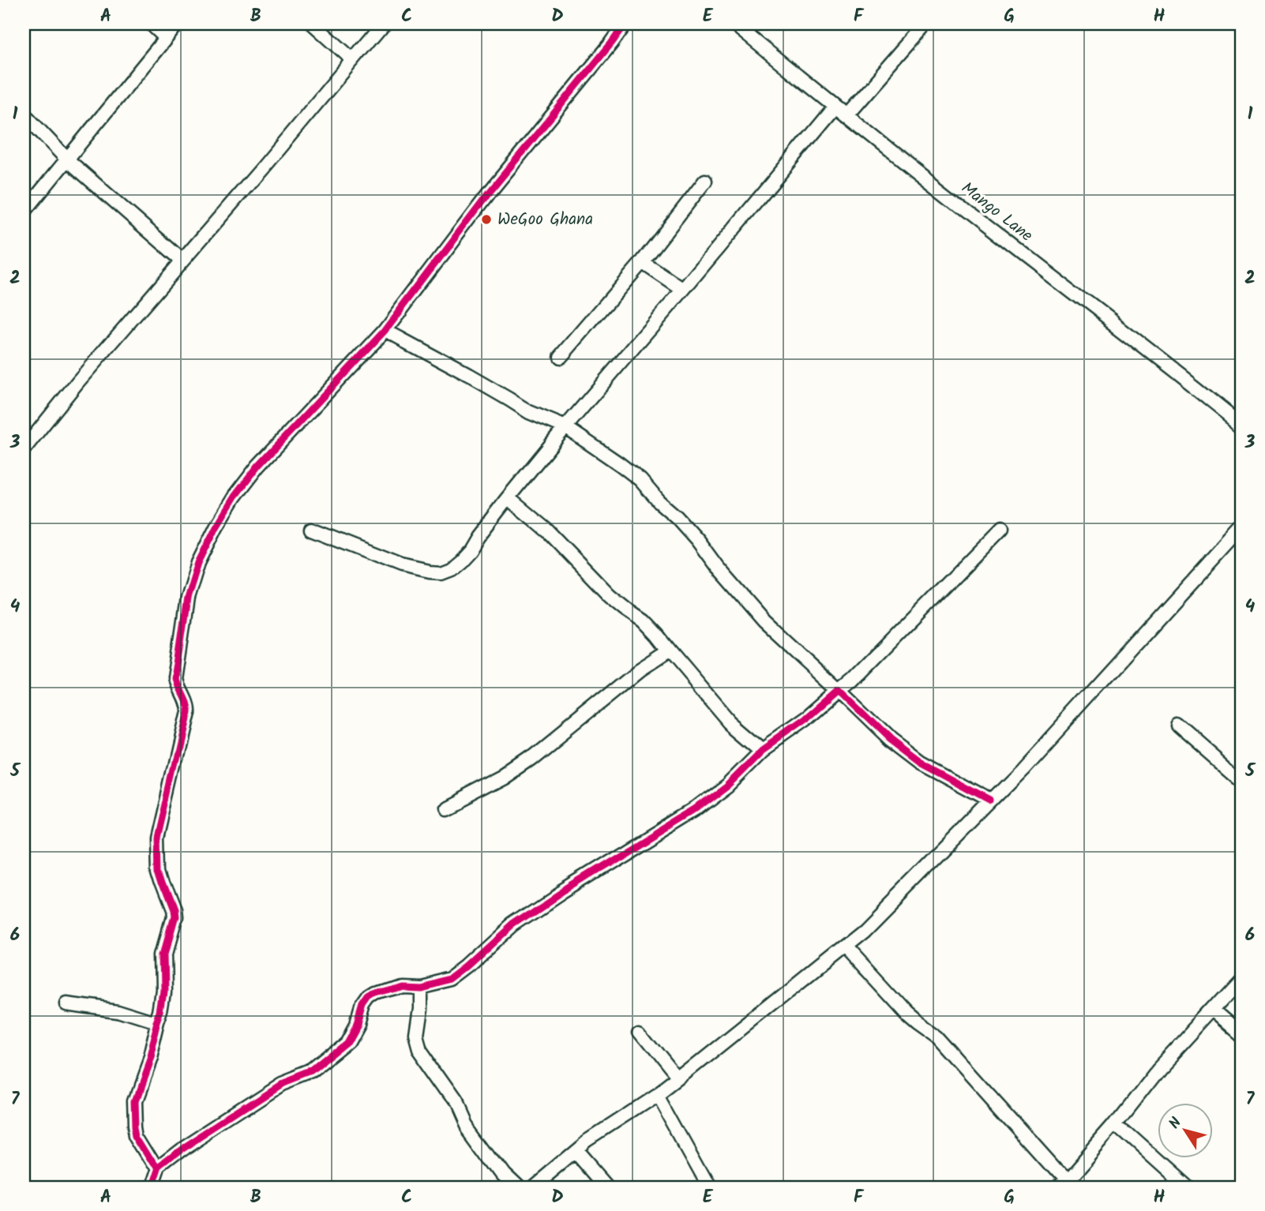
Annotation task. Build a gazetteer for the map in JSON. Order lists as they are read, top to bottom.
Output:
{
  "streets": {
    "street": ["Mango Lane"]
  },
  "places": ["WeGoo Ghana"],
  "north": "top left",
  "grid": {
    "columns": [
      "A",
      "B",
      "C",
      "D",
      "E",
      "F",
      "G",
      "H"
    ],
    "rows": [
      "1",
      "2",
      "3",
      "4",
      "5",
      "6",
      "7"
    ]
  }
}
